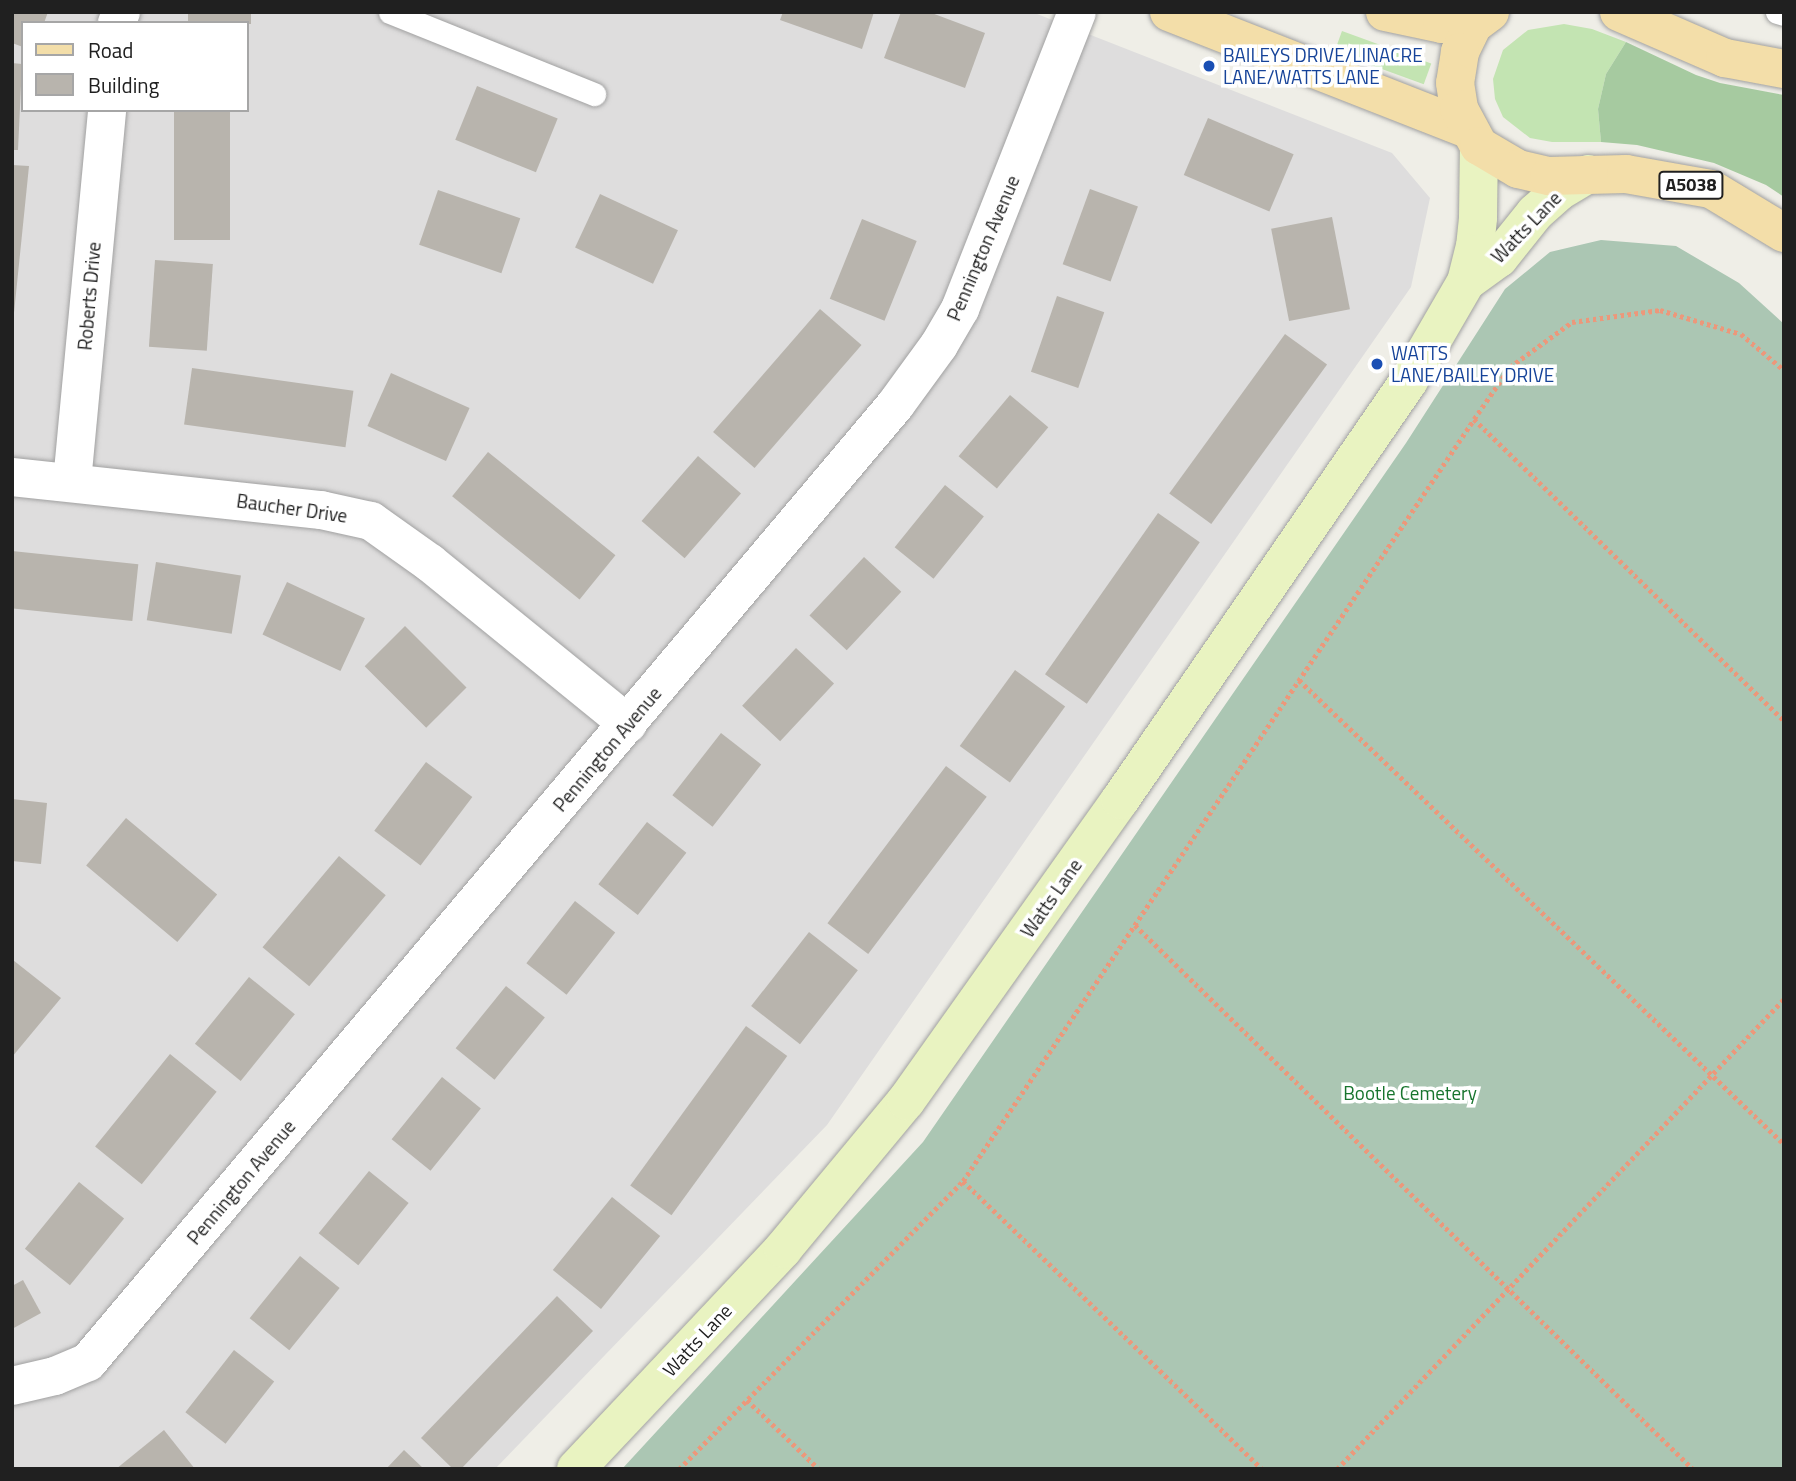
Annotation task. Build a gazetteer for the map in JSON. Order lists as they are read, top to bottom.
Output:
{
  "streets": {
    "main road": ["A5038"],
    "street": [
      "Watts Lane",
      "Pennington Avenue",
      "Roberts Drive",
      "Baucher Drive"
    ]
  },
  "crossings": [
    ["A5038", "Watts Lane"],
    ["Pennington Avenue", "Baucher Drive"],
    ["Roberts Drive", "Baucher Drive"]
  ],
  "parks": ["Bootle Cemetery"],
  "places": ["BAILEYS DRIVE/LINACRE LANE/WATTS LANE", "WATTS LANE/BAILEY DRIVE"],
  "legend": ["Road", "Building"]
}
